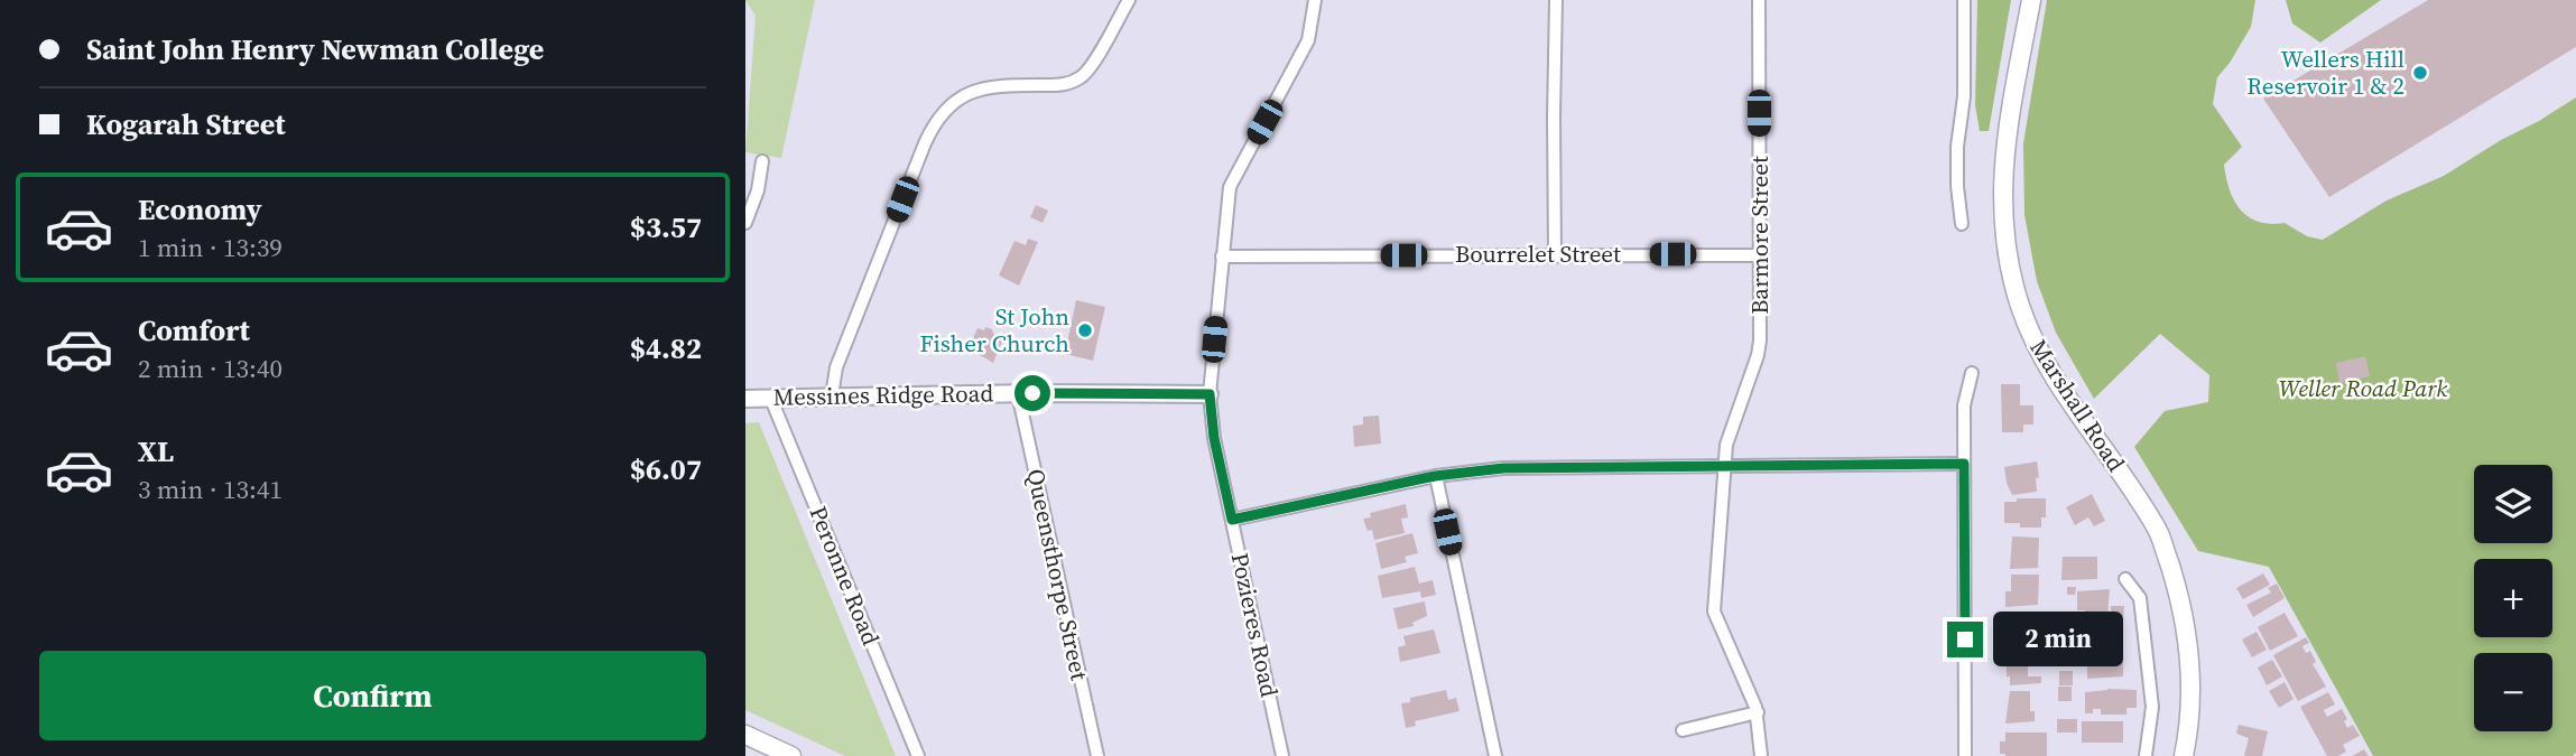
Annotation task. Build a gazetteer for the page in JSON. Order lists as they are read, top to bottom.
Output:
{
  "streets": {
    "main road": ["Marshall Road"],
    "street": [
      "Barmore Street",
      "Bourrelet Street",
      "Messines Ridge Road",
      "Queensthorpe Street",
      "Peronne Road",
      "Pozieres Road"
    ]
  },
  "crossings": [
    ["Barmore Street", "Bourrelet Street"],
    ["Bourrelet Street", "Pozieres Road"],
    ["Messines Ridge Road", "Queensthorpe Street"],
    ["Messines Ridge Road", "Peronne Road"],
    ["Messines Ridge Road", "Pozieres Road"]
  ],
  "parks": ["Weller Road Park"],
  "places": ["Wellers Hill Reservoir 1 & 2", "St John Fisher Church"],
  "page": {
    "banner": ["Saint John Henry Newman College", "Kogarah Street"],
    "list": [
      {
        "name": "Economy",
        "note": "1 min · 13:39",
        "value": "$3.57"
      },
      {
        "name": "Comfort",
        "note": "2 min · 13:40",
        "value": "$4.82"
      },
      {
        "name": "XL",
        "note": "3 min · 13:41",
        "value": "$6.07"
      }
    ],
    "map_buttons": ["+", "−"],
    "bubble": "2 min",
    "buttons": "Confirm"
  }
}
